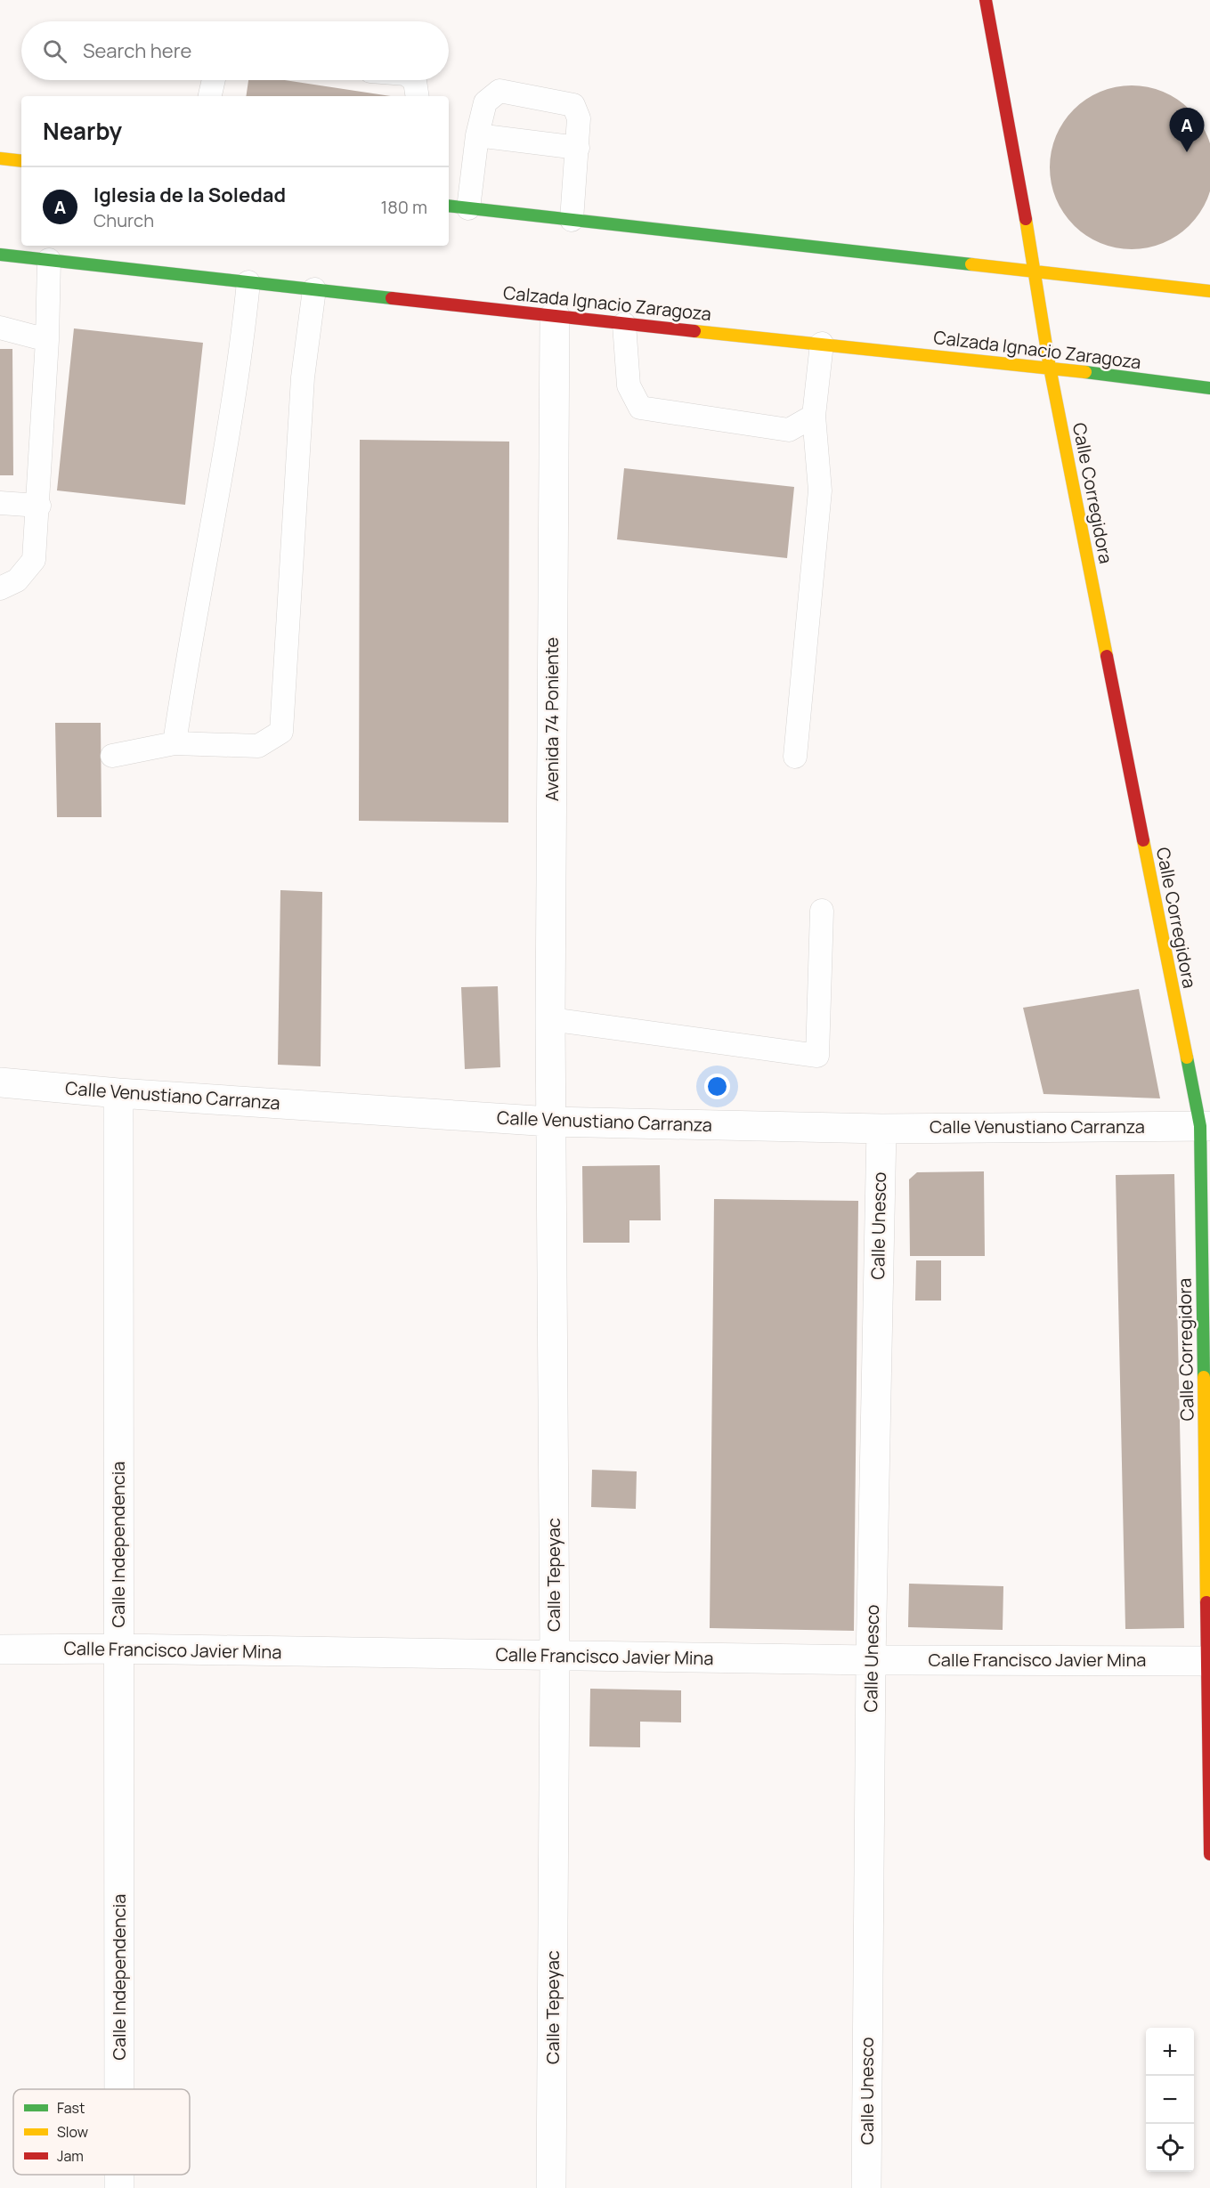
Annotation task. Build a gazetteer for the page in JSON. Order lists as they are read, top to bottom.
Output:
{
  "streets": {
    "main road": ["Calzada Ignacio Zaragoza", "Calle Corregidora"],
    "street": [
      "Avenida 74 Poniente",
      "Calle Venustiano Carranza",
      "Calle Unesco",
      "Calle Independencia",
      "Calle Tepeyac",
      "Calle Francisco Javier Mina"
    ]
  },
  "crossings": [
    ["Calzada Ignacio Zaragoza", "Calle Corregidora"],
    ["Calzada Ignacio Zaragoza", "Avenida 74 Poniente"],
    ["Calle Corregidora", "Calle Venustiano Carranza"],
    ["Calle Corregidora", "Calle Francisco Javier Mina"],
    ["Avenida 74 Poniente", "Calle Venustiano Carranza"],
    ["Avenida 74 Poniente", "Calle Tepeyac"],
    ["Calle Venustiano Carranza", "Calle Unesco"],
    ["Calle Venustiano Carranza", "Calle Independencia"],
    ["Calle Venustiano Carranza", "Calle Tepeyac"],
    ["Calle Unesco", "Calle Francisco Javier Mina"],
    ["Calle Independencia", "Calle Francisco Javier Mina"],
    ["Calle Tepeyac", "Calle Francisco Javier Mina"]
  ],
  "legend": ["Fast", "Slow", "Jam"],
  "page": {
    "search": "Search here",
    "heading": "Nearby",
    "pins": "A",
    "list": [
      {
        "mark": "A",
        "name": "Iglesia de la Soledad",
        "note": "Church",
        "value": "180 m"
      }
    ],
    "map_buttons": ["+", "−"]
  }
}
